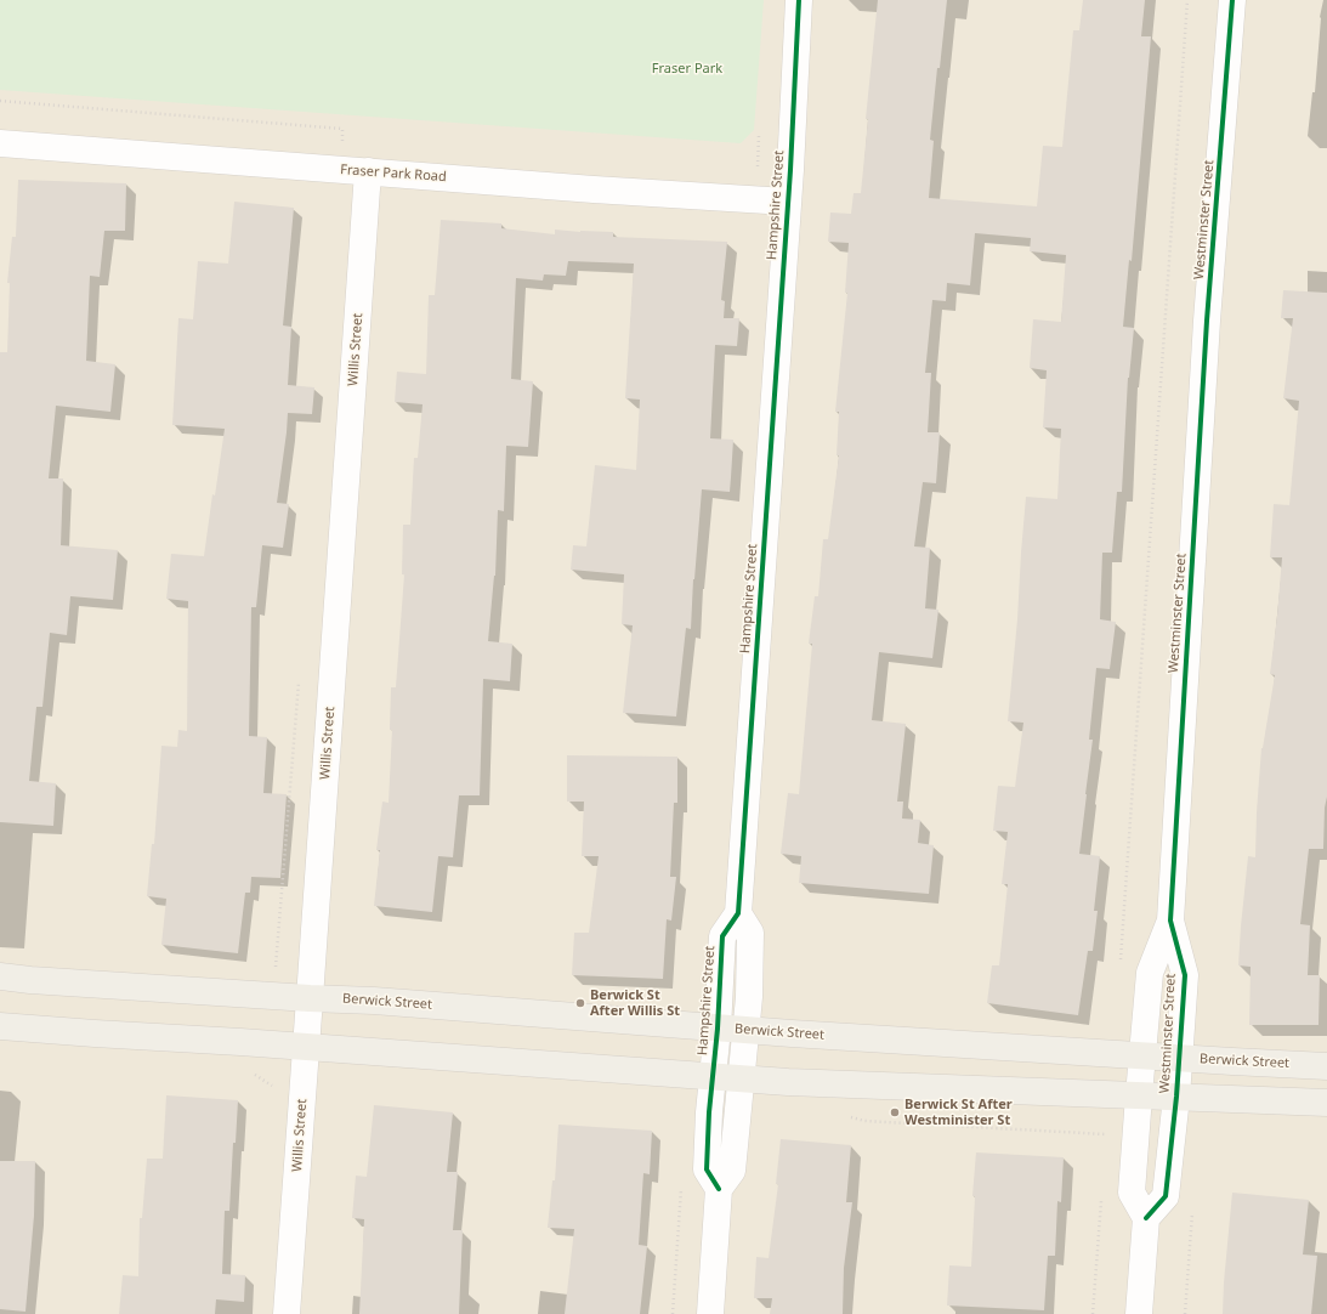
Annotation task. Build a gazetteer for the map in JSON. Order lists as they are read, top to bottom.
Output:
{
  "streets": {
    "main road": ["Berwick Street"],
    "street": [
      "Fraser Park Road",
      "Hampshire Street",
      "Westminster Street",
      "Willis Street"
    ]
  },
  "crossings": [
    ["Fraser Park Road", "Hampshire Street"],
    ["Fraser Park Road", "Willis Street"],
    ["Hampshire Street", "Berwick Street"],
    ["Westminster Street", "Berwick Street"],
    ["Willis Street", "Berwick Street"]
  ],
  "parks": ["Fraser Park"],
  "places": ["Berwick St After Willis St", "Berwick St After Westminister St"]
}
